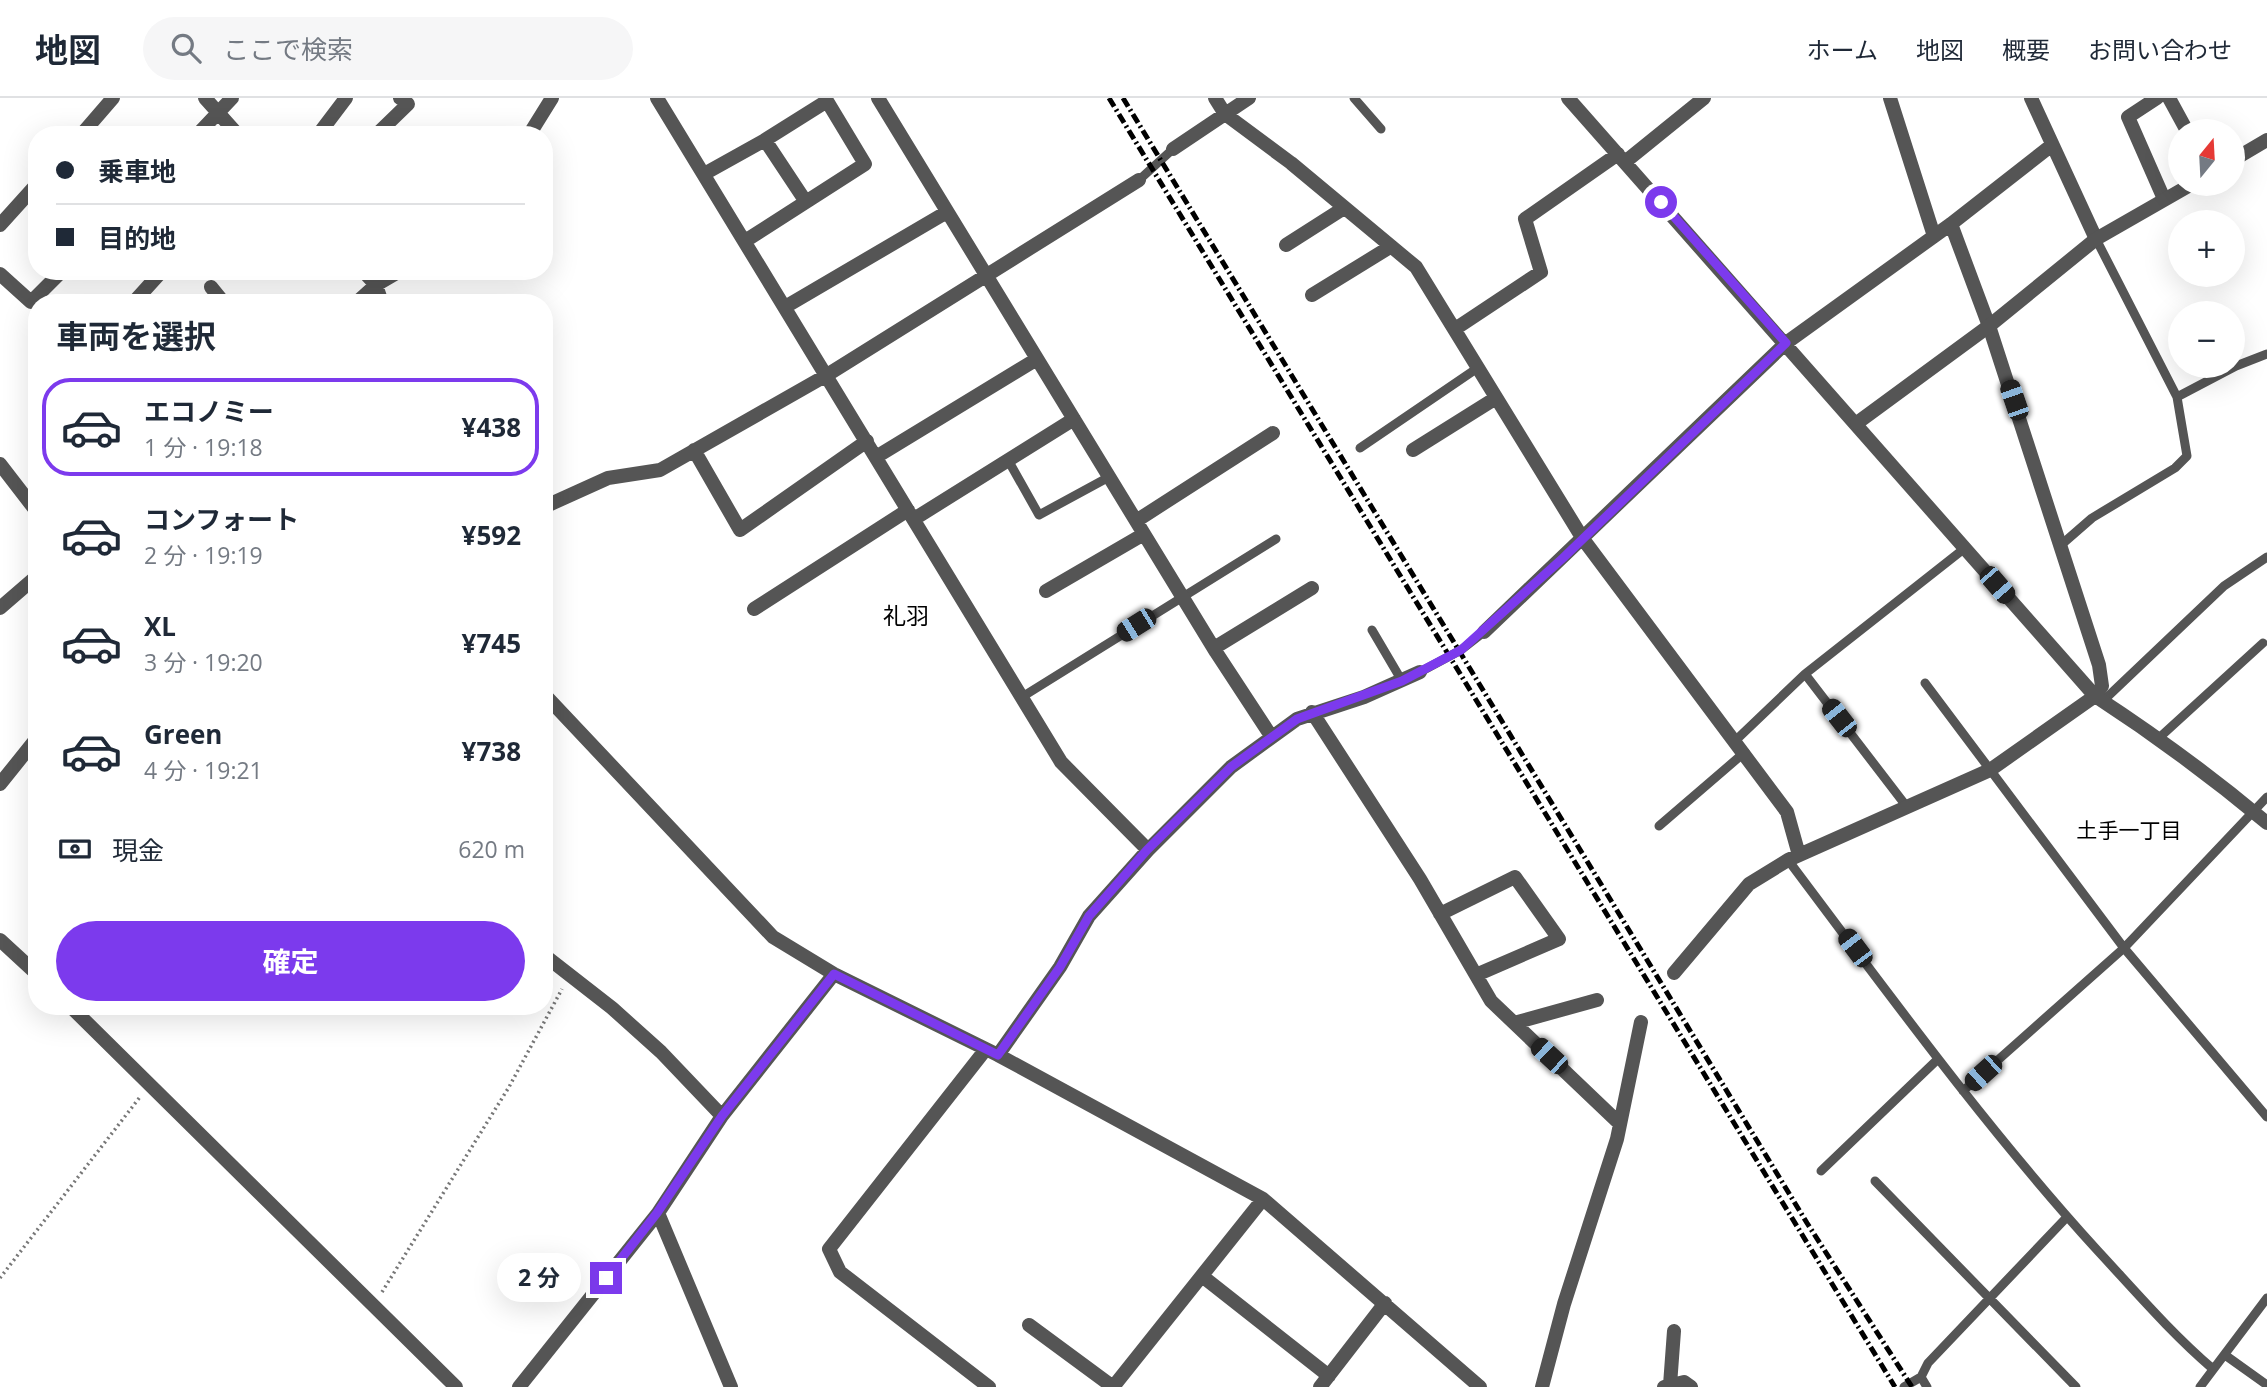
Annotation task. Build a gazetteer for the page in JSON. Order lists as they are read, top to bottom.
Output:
{
  "districts": ["礼羽", "土手一丁目"],
  "north": "top",
  "page": {
    "header": "地図",
    "search": "ここで検索",
    "nav": [
      "ホーム",
      "地図",
      "概要",
      "お問い合わせ"
    ],
    "map_buttons": ["+", "−"],
    "banner": ["乗車地", "目的地"],
    "heading": "車両を選択",
    "list": [
      {
        "name": "エコノミー",
        "note": "1 分 · 19:18",
        "value": "¥438"
      },
      {
        "name": "コンフォート",
        "note": "2 分 · 19:19",
        "value": "¥592"
      },
      {
        "name": "XL",
        "note": "3 分 · 19:20",
        "value": "¥745"
      },
      {
        "name": "Green",
        "note": "4 分 · 19:21",
        "value": "¥738"
      }
    ],
    "pay": ["現金", "620 m"],
    "buttons": "確定",
    "bubble": "2 分"
  }
}
